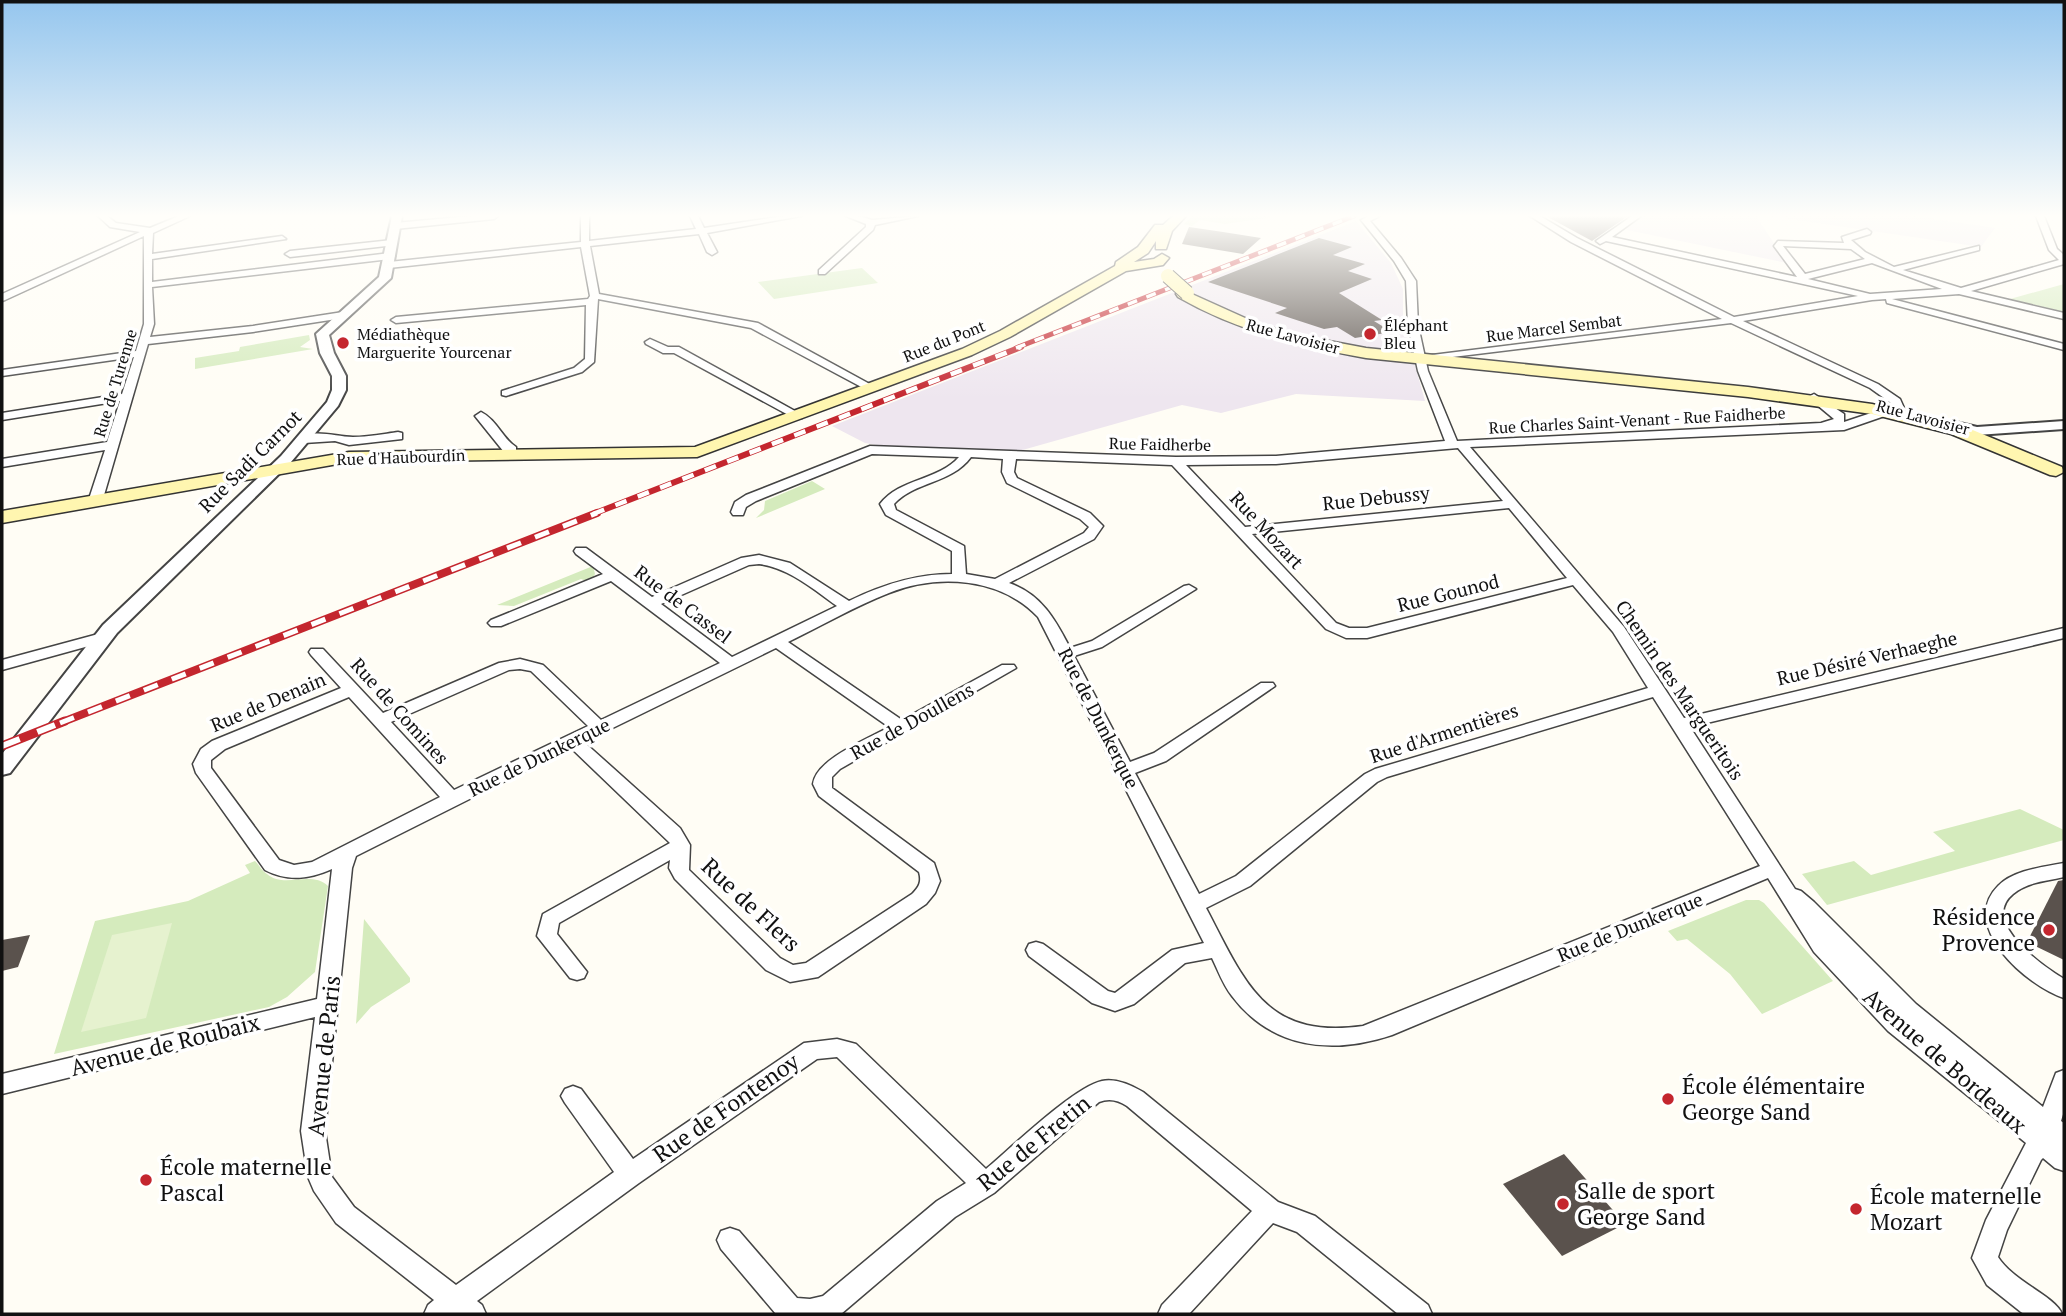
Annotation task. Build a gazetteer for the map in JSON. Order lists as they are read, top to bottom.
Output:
{
  "streets": {
    "main road": ["Rue Lavoisier", "Rue du Pont", "Rue d'Haubourdin"],
    "street": [
      "Rue Marcel Sembat",
      "Rue de Turenne",
      "Rue Charles Saint-Venant - Rue Faidherbe",
      "Rue Faidherbe",
      "Rue Sadi Carnot",
      "Rue Debussy",
      "Rue Mozart",
      "Rue Gounod",
      "Rue de Cassel",
      "Rue Désiré Verhaeghe",
      "Chemin des Margueritois",
      "Rue de Denain",
      "Rue de Comines",
      "Rue de Dunkerque",
      "Rue de Doullens",
      "Rue d'Armentières",
      "Rue de Flers",
      "Avenue de Roubaix",
      "Avenue de Paris",
      "Avenue de Bordeaux",
      "Rue de Fontenoy",
      "Rue de Fretin"
    ]
  },
  "crossings": [
    ["Rue Marcel Sembat", "Rue Lavoisier"],
    ["Rue Marcel Sembat", "Chemin des Margueritois"],
    ["Rue Lavoisier", "Rue Charles Saint-Venant - Rue Faidherbe"],
    ["Rue Lavoisier", "Chemin des Margueritois"],
    ["Rue du Pont", "Rue d'Haubourdin"],
    ["Rue de Turenne", "Rue d'Haubourdin"],
    ["Rue Charles Saint-Venant - Rue Faidherbe", "Rue Faidherbe"],
    ["Rue Charles Saint-Venant - Rue Faidherbe", "Chemin des Margueritois"],
    ["Rue Faidherbe", "Rue Mozart"],
    ["Rue Faidherbe", "Chemin des Margueritois"],
    ["Rue d'Haubourdin", "Rue Sadi Carnot"],
    ["Rue Debussy", "Rue Mozart"],
    ["Rue Debussy", "Chemin des Margueritois"],
    ["Rue Mozart", "Rue Gounod"],
    ["Rue Gounod", "Chemin des Margueritois"],
    ["Rue de Cassel", "Rue de Dunkerque"],
    ["Rue Désiré Verhaeghe", "Chemin des Margueritois"],
    ["Chemin des Margueritois", "Rue de Dunkerque"],
    ["Chemin des Margueritois", "Rue d'Armentières"],
    ["Chemin des Margueritois", "Avenue de Bordeaux"],
    ["Rue de Denain", "Rue de Comines"],
    ["Rue de Denain", "Rue de Dunkerque"],
    ["Rue de Denain", "Avenue de Paris"],
    ["Rue de Comines", "Rue de Dunkerque"],
    ["Rue de Dunkerque", "Rue d'Armentières"],
    ["Rue de Dunkerque", "Avenue de Paris"],
    ["Rue de Dunkerque", "Avenue de Bordeaux"],
    ["Rue de Doullens", "Rue de Flers"],
    ["Avenue de Roubaix", "Avenue de Paris"],
    ["Avenue de Paris", "Rue de Fontenoy"],
    ["Rue de Fontenoy", "Rue de Fretin"]
  ],
  "places": [
    "Éléphant Bleu",
    "Médiathèque Marguerite Yourcenar",
    "Résidence Provence",
    "École élémentaire George Sand",
    "École maternelle Pascal",
    "Salle de sport George Sand",
    "École maternelle Mozart"
  ]
}
